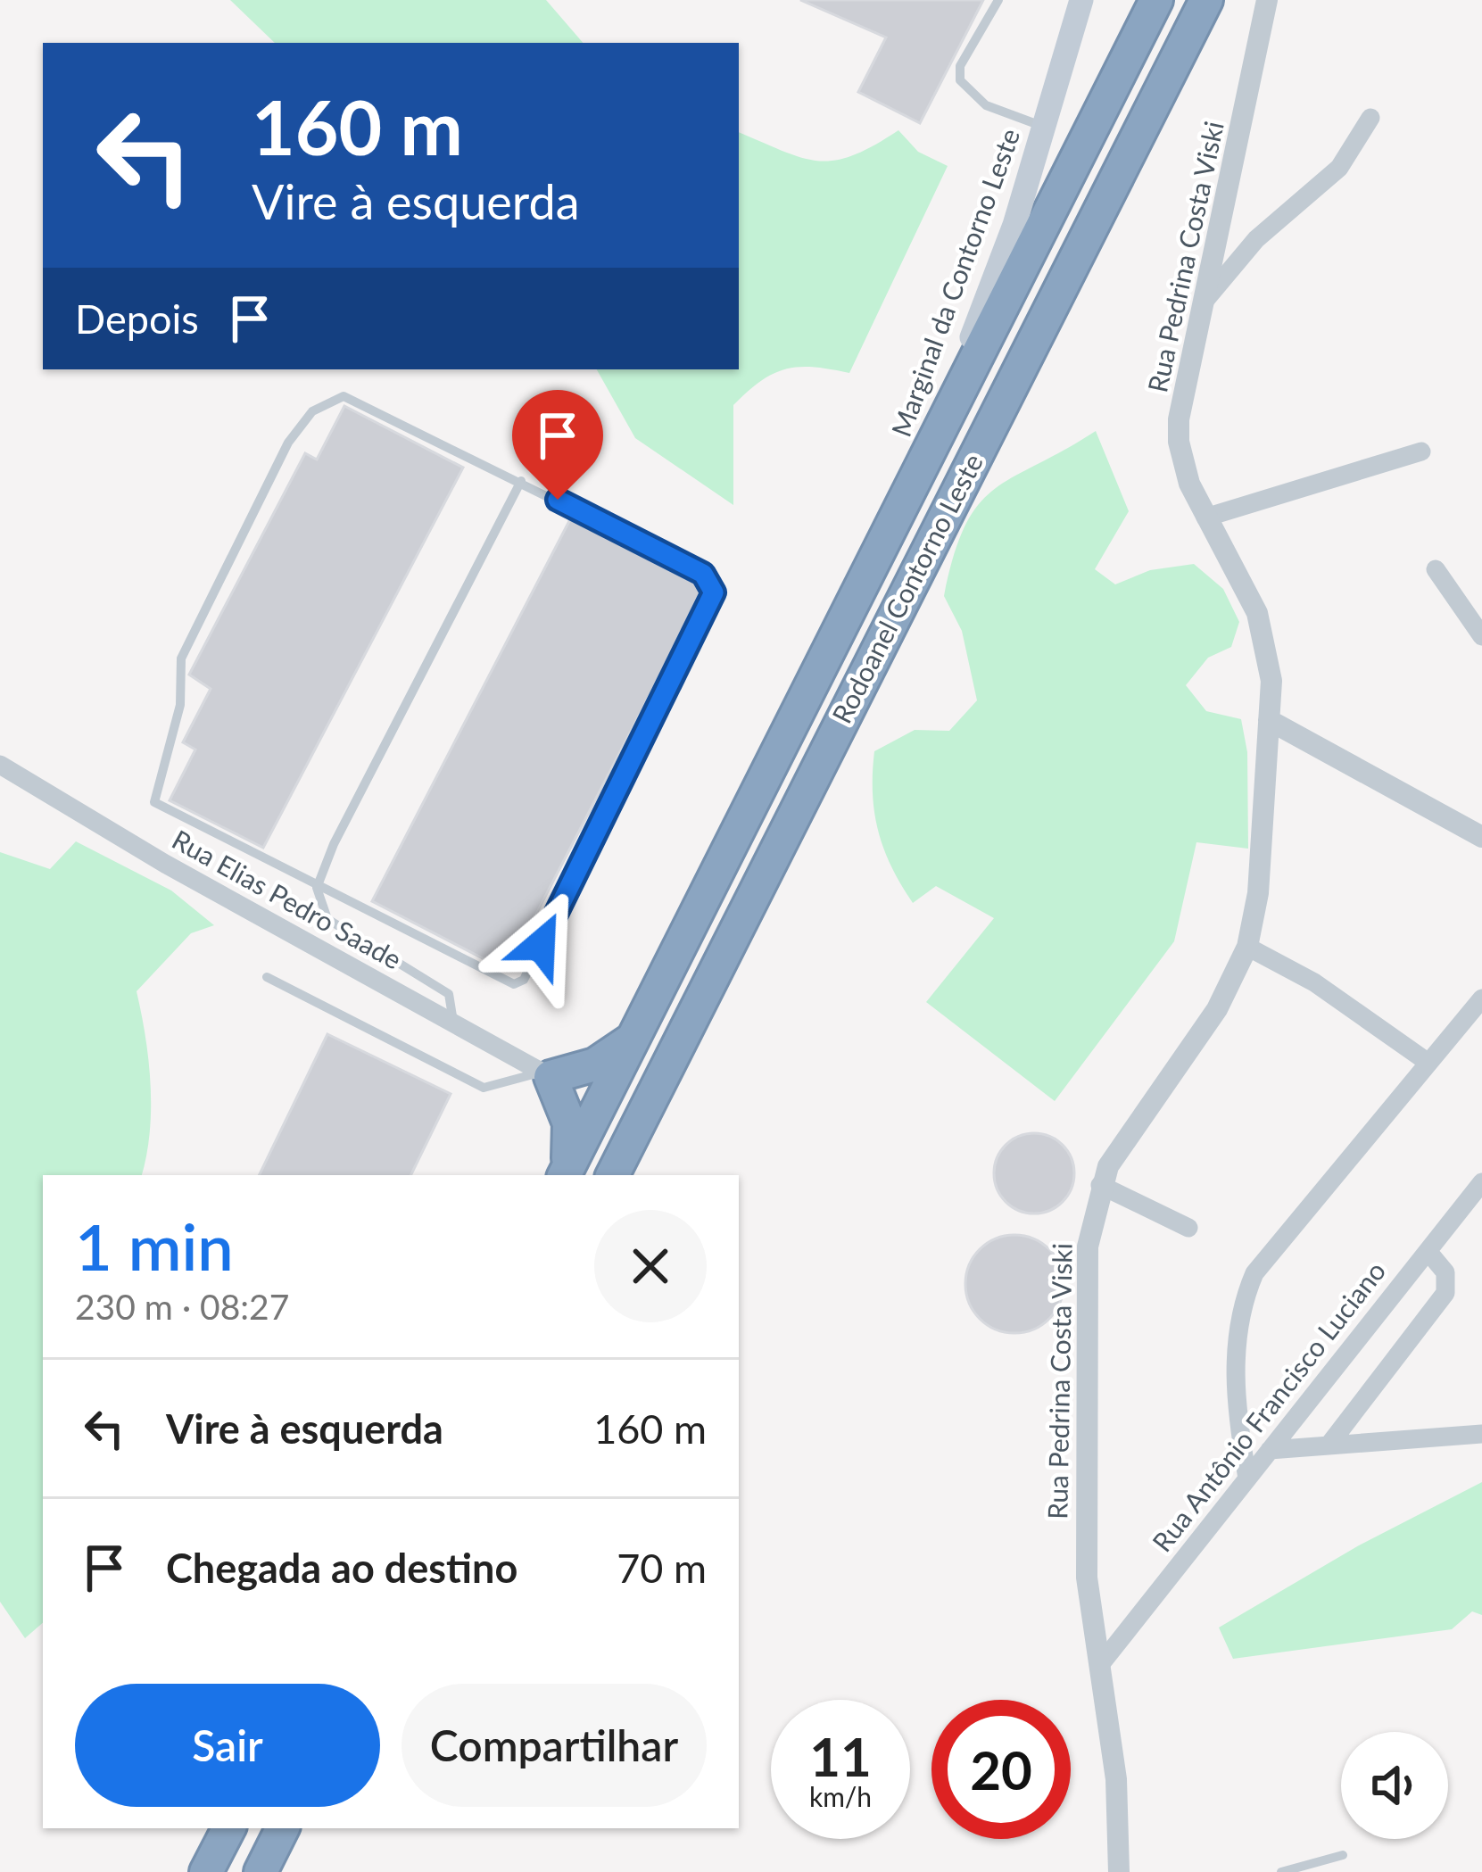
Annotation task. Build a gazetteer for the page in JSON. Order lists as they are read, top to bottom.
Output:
{
  "streets": {
    "highway": ["Rodoanel Contorno Leste"],
    "main road": ["Marginal da Contorno Leste"],
    "street": ["Rua Pedrina Costa Viski", "Rua Elias Pedro Saade", "Rua Antônio Francisco Luciano"]
  },
  "crossings": [
    ["Rua Pedrina Costa Viski", "Rua Antônio Francisco Luciano"],
    ["Marginal da Contorno Leste", "Rodoanel Contorno Leste"]
  ],
  "page": {
    "turn": ["160 m", "Vire à esquerda"],
    "then": "Depois",
    "heading": ["1 min", "230 m · 08:27"],
    "list": [
      {
        "name": "Vire à esquerda",
        "value": "160 m"
      },
      {
        "name": "Chegada ao destino",
        "value": "70 m"
      }
    ],
    "buttons": ["Sair", "Compartilhar"],
    "speed": "11 km/h",
    "limit": "20"
  }
}
